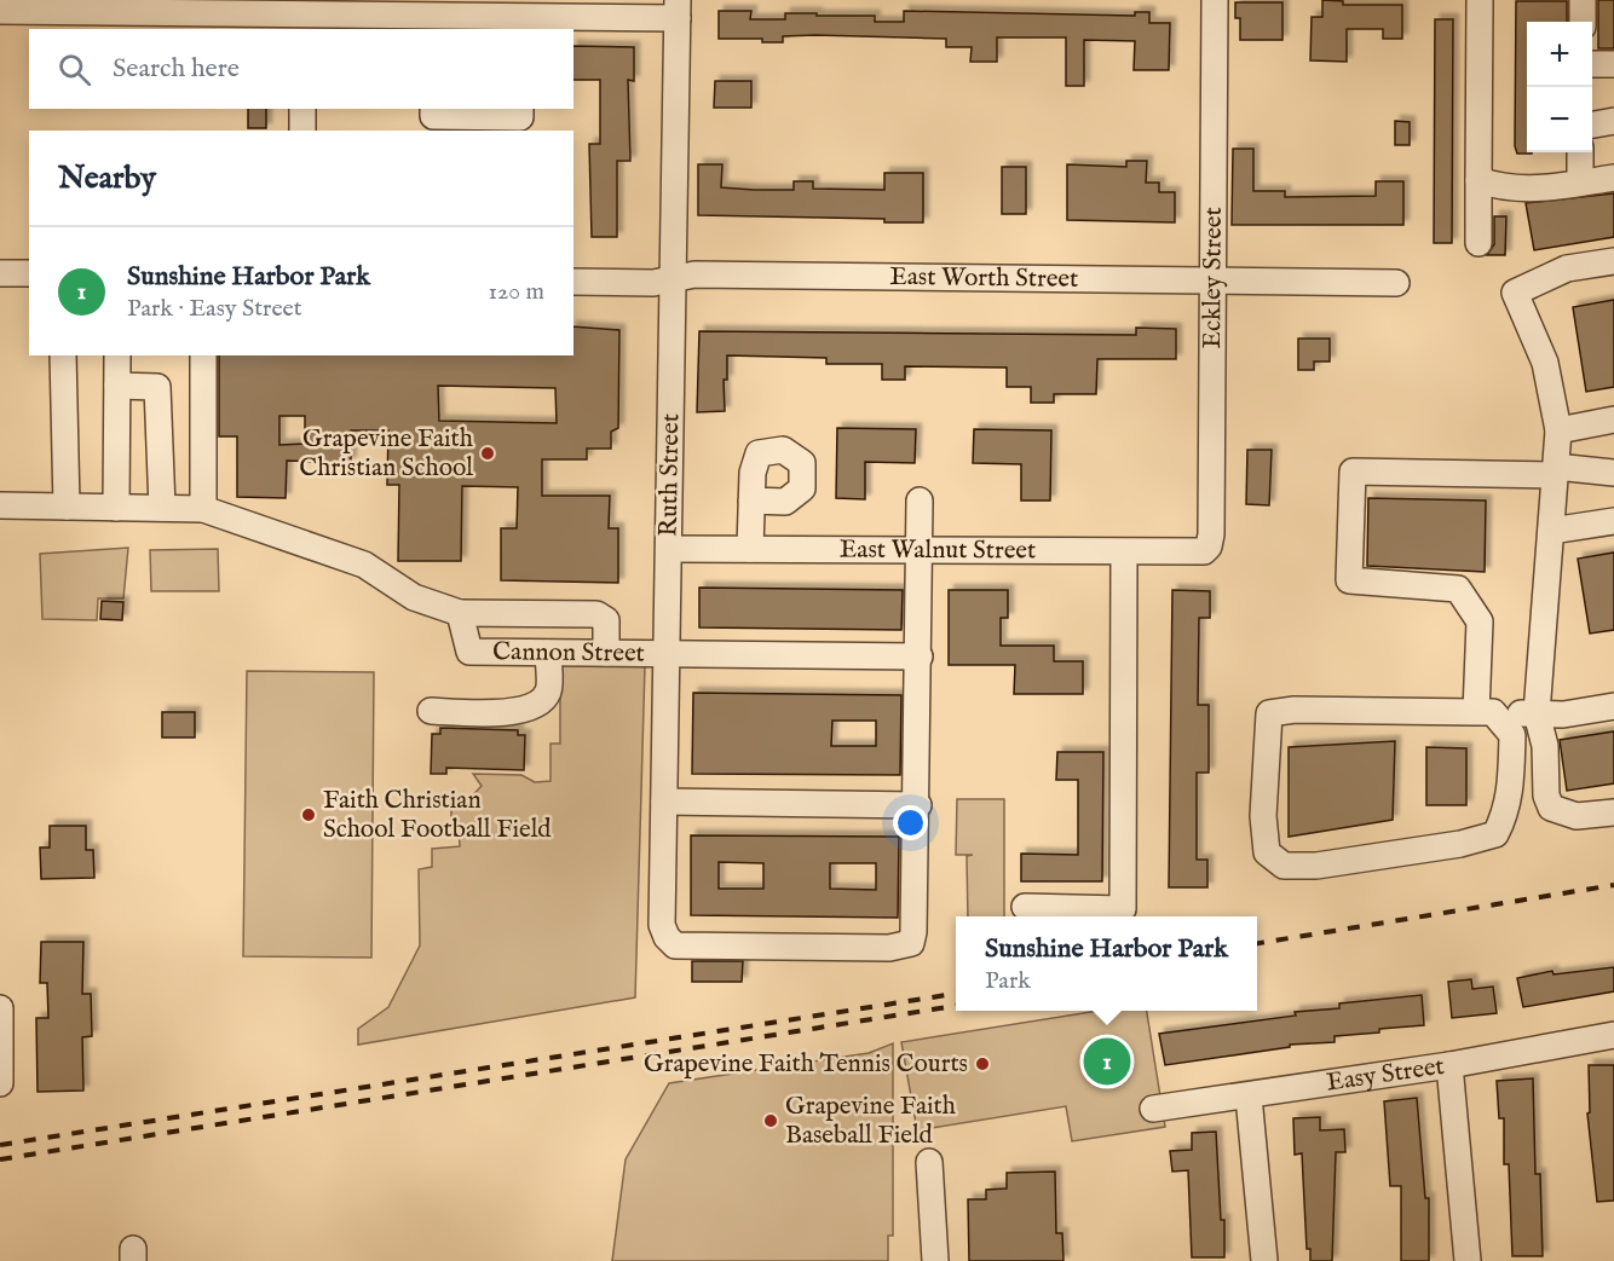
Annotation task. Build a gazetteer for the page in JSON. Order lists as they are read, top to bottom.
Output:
{
  "streets": {
    "street": [
      "Eckley Street",
      "East Worth Street",
      "Ruth Street",
      "East Walnut Street",
      "Cannon Street",
      "Easy Street"
    ]
  },
  "crossings": [
    ["Eckley Street", "East Worth Street"],
    ["Eckley Street", "East Walnut Street"],
    ["East Worth Street", "Ruth Street"],
    ["Ruth Street", "East Walnut Street"],
    ["Ruth Street", "Cannon Street"]
  ],
  "places": [
    "Grapevine Faith Christian School",
    "Faith Christian School Football Field",
    "Grapevine Faith Tennis Courts",
    "Grapevine Faith Baseball Field"
  ],
  "page": {
    "map_buttons": ["+", "−"],
    "search": "Search here",
    "heading": "Nearby",
    "list": [
      {
        "mark": "1",
        "name": "Sunshine Harbor Park",
        "note": "Park · Easy Street",
        "value": "120 m"
      }
    ],
    "popup": ["Sunshine Harbor Park", "Park"],
    "pins": "1"
  }
}
